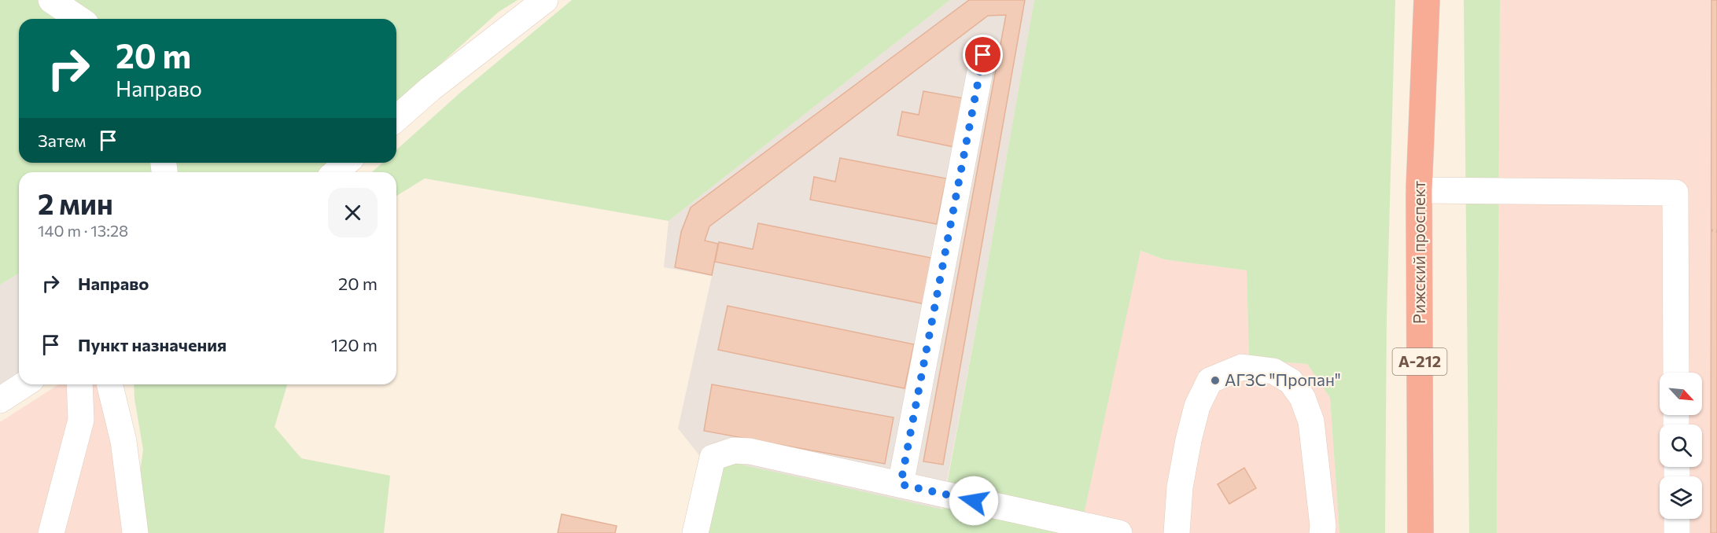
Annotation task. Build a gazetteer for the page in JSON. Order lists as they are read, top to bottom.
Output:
{
  "streets": {
    "highway": ["Рижский проспект", "А-212"]
  },
  "places": ["АГЗС \"Пропан\""],
  "north": "bottom right",
  "page": {
    "turn": ["20 m", "Направо"],
    "then": "Затем",
    "heading": ["2 мин", "140 m · 13:28"],
    "list": [
      {
        "name": "Направо",
        "value": "20 m"
      },
      {
        "name": "Пункт назначения",
        "value": "120 m"
      }
    ]
  }
}
